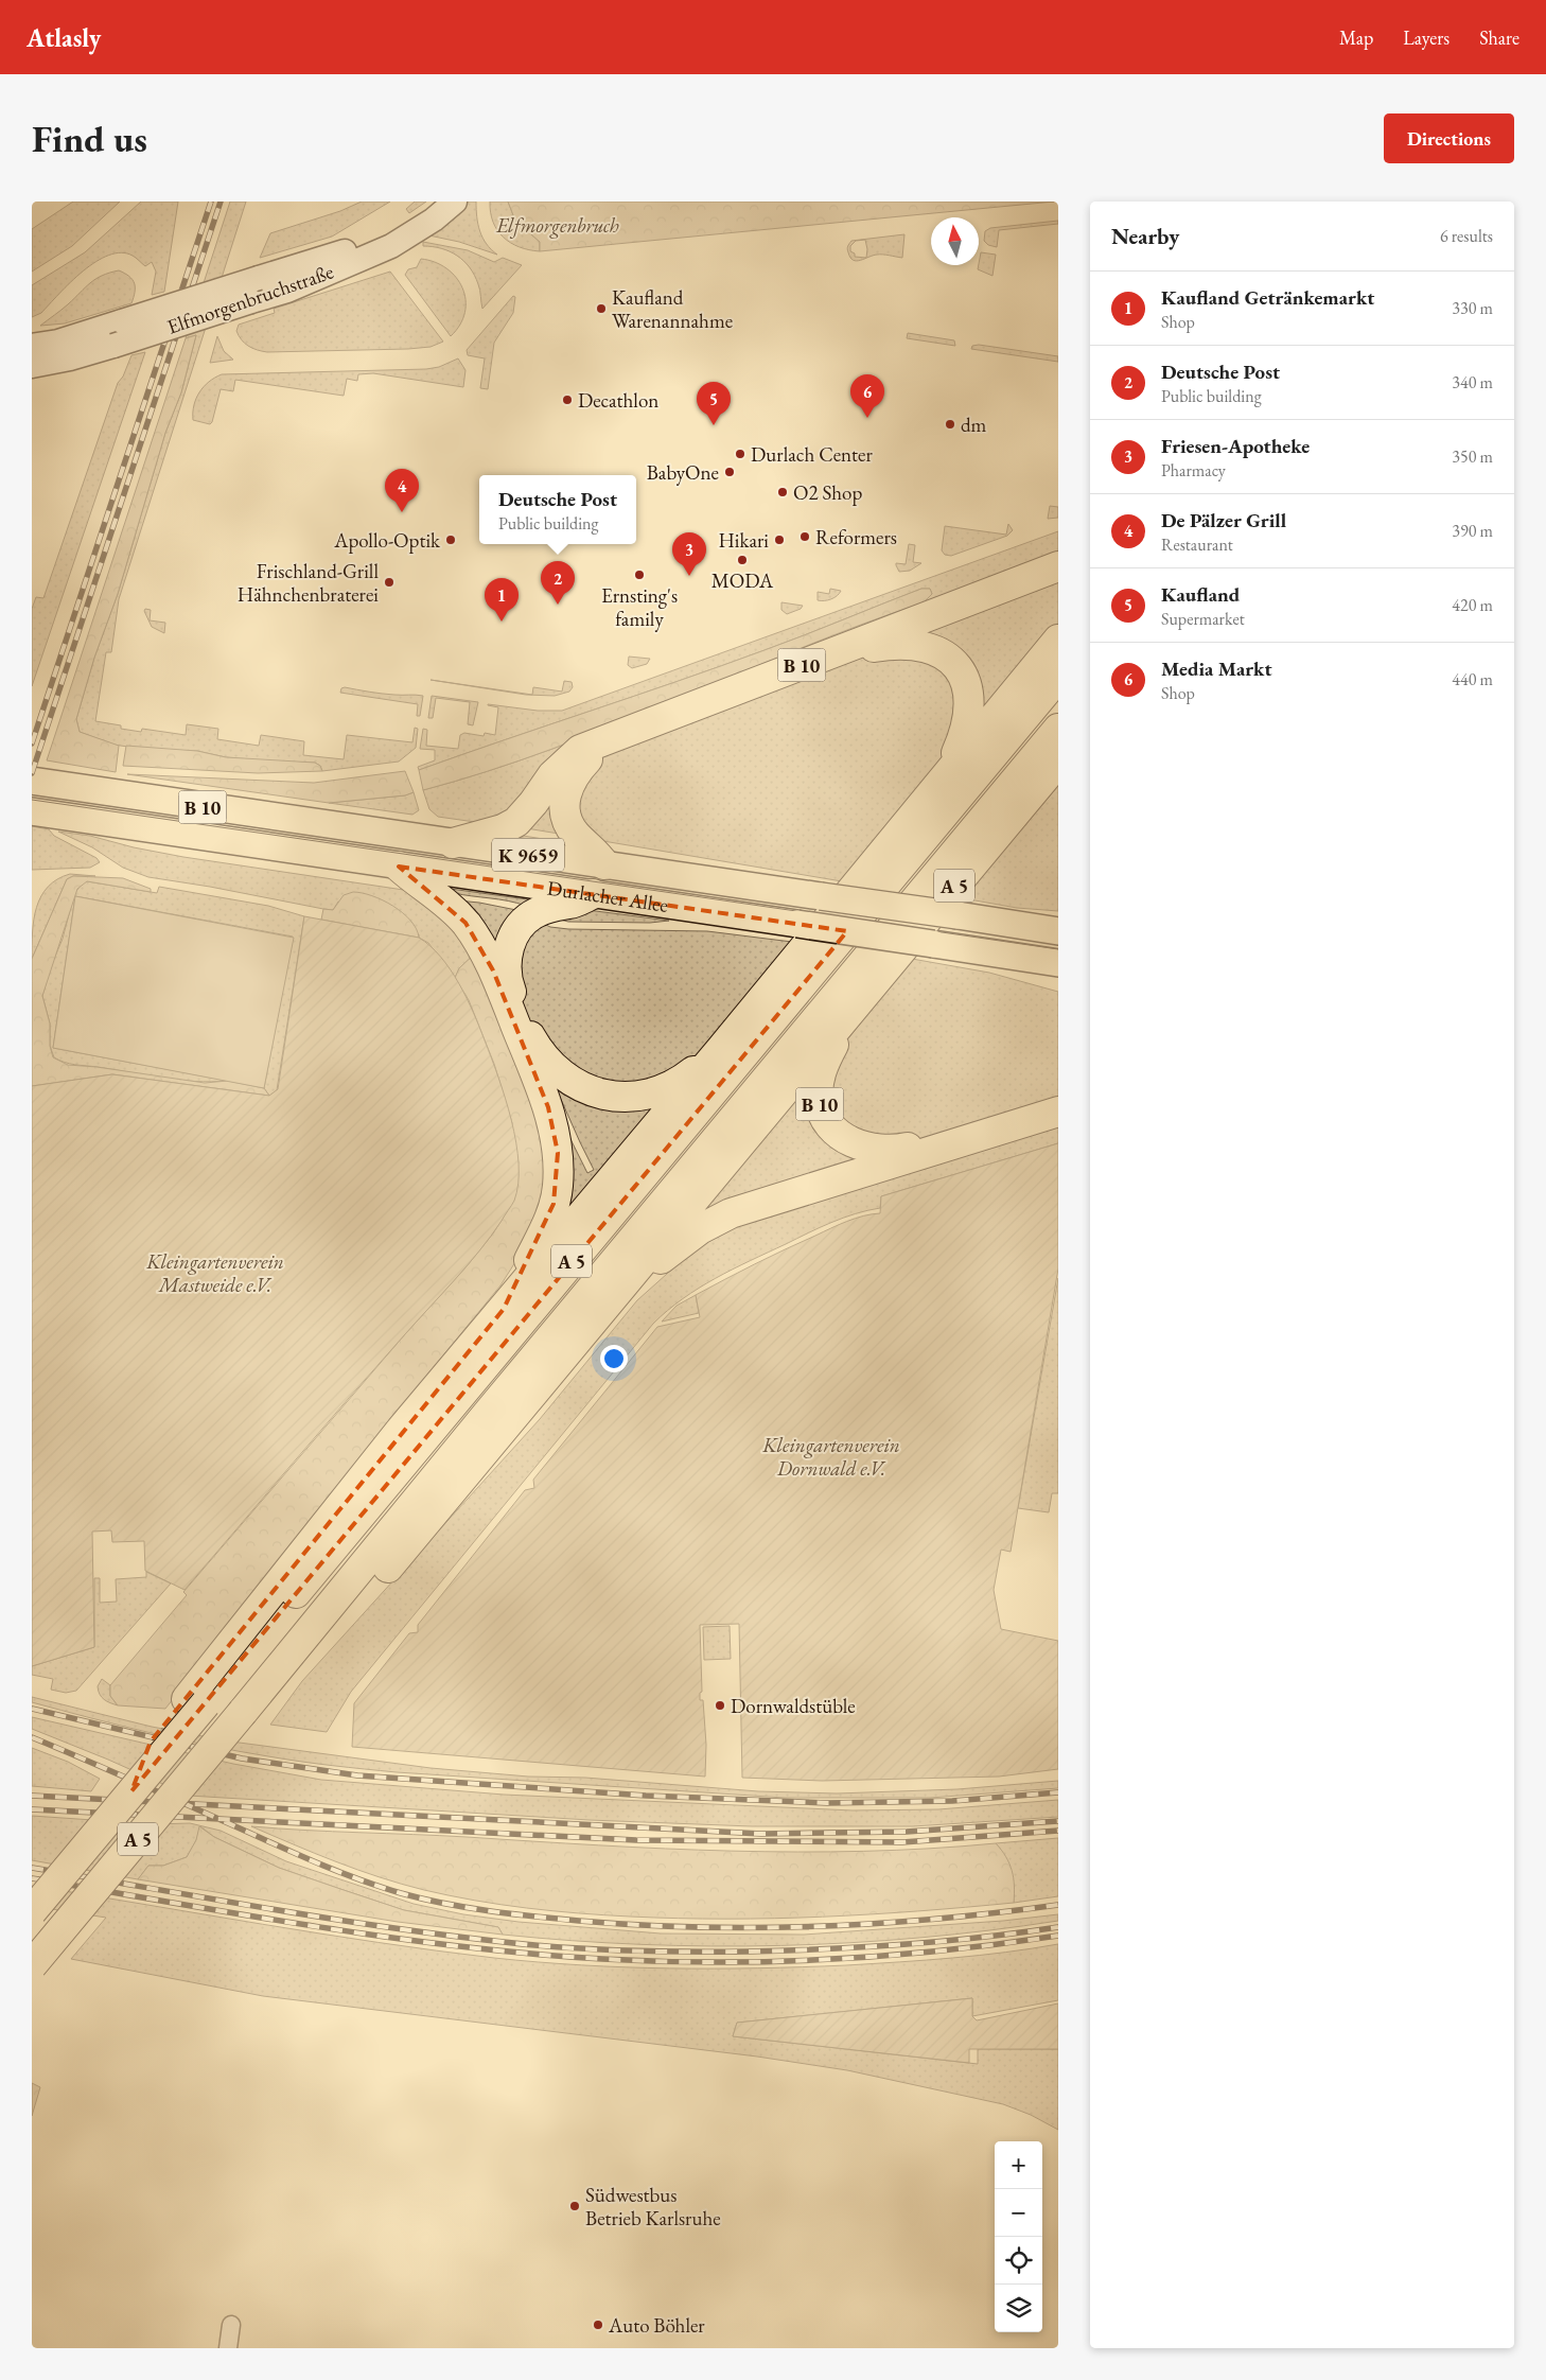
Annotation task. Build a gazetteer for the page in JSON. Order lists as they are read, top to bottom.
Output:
{
  "streets": {
    "highway": ["B 10", "A 5"],
    "main road": ["Elfmorgenbruchstraße", "K 9659", "Durlacher Allee"]
  },
  "crossings": [
    ["B 10", "A 5"],
    ["B 10", "Durlacher Allee"]
  ],
  "parks": ["Elfmorgenbruch", "Kleingartenverein Mastweide e.V.", "Kleingartenverein Dornwald e.V."],
  "places": [
    "Kaufland Warenannahme",
    "Decathlon",
    "dm",
    "Durlach Center",
    "BabyOne",
    "O2 Shop",
    "Reformers",
    "Apollo-Optik",
    "Hikari",
    "MODA",
    "Ernsting's family",
    "Frischland-Grill Hähnchenbraterei",
    "Dornwaldstüble",
    "Südwestbus Betrieb Karlsruhe",
    "Auto Böhler"
  ],
  "north": "top",
  "page": {
    "header": "Atlasly",
    "nav": ["Map", "Layers", "Share"],
    "buttons": "Directions",
    "title": "Find us",
    "heading": ["Nearby", "6 results"],
    "list": [
      {
        "mark": "1",
        "name": "Kaufland Getränkemarkt",
        "note": "Shop",
        "value": "330 m"
      },
      {
        "mark": "2",
        "name": "Deutsche Post",
        "note": "Public building",
        "value": "340 m"
      },
      {
        "mark": "3",
        "name": "Friesen-Apotheke",
        "note": "Pharmacy",
        "value": "350 m"
      },
      {
        "mark": "4",
        "name": "De Pälzer Grill",
        "note": "Restaurant",
        "value": "390 m"
      },
      {
        "mark": "5",
        "name": "Kaufland",
        "note": "Supermarket",
        "value": "420 m"
      },
      {
        "mark": "6",
        "name": "Media Markt",
        "note": "Shop",
        "value": "440 m"
      }
    ],
    "pins": [
      "6",
      "5",
      "4",
      "3",
      "2",
      "1"
    ],
    "popup": ["Deutsche Post", "Public building"],
    "map_buttons": ["+", "−"]
  }
}
